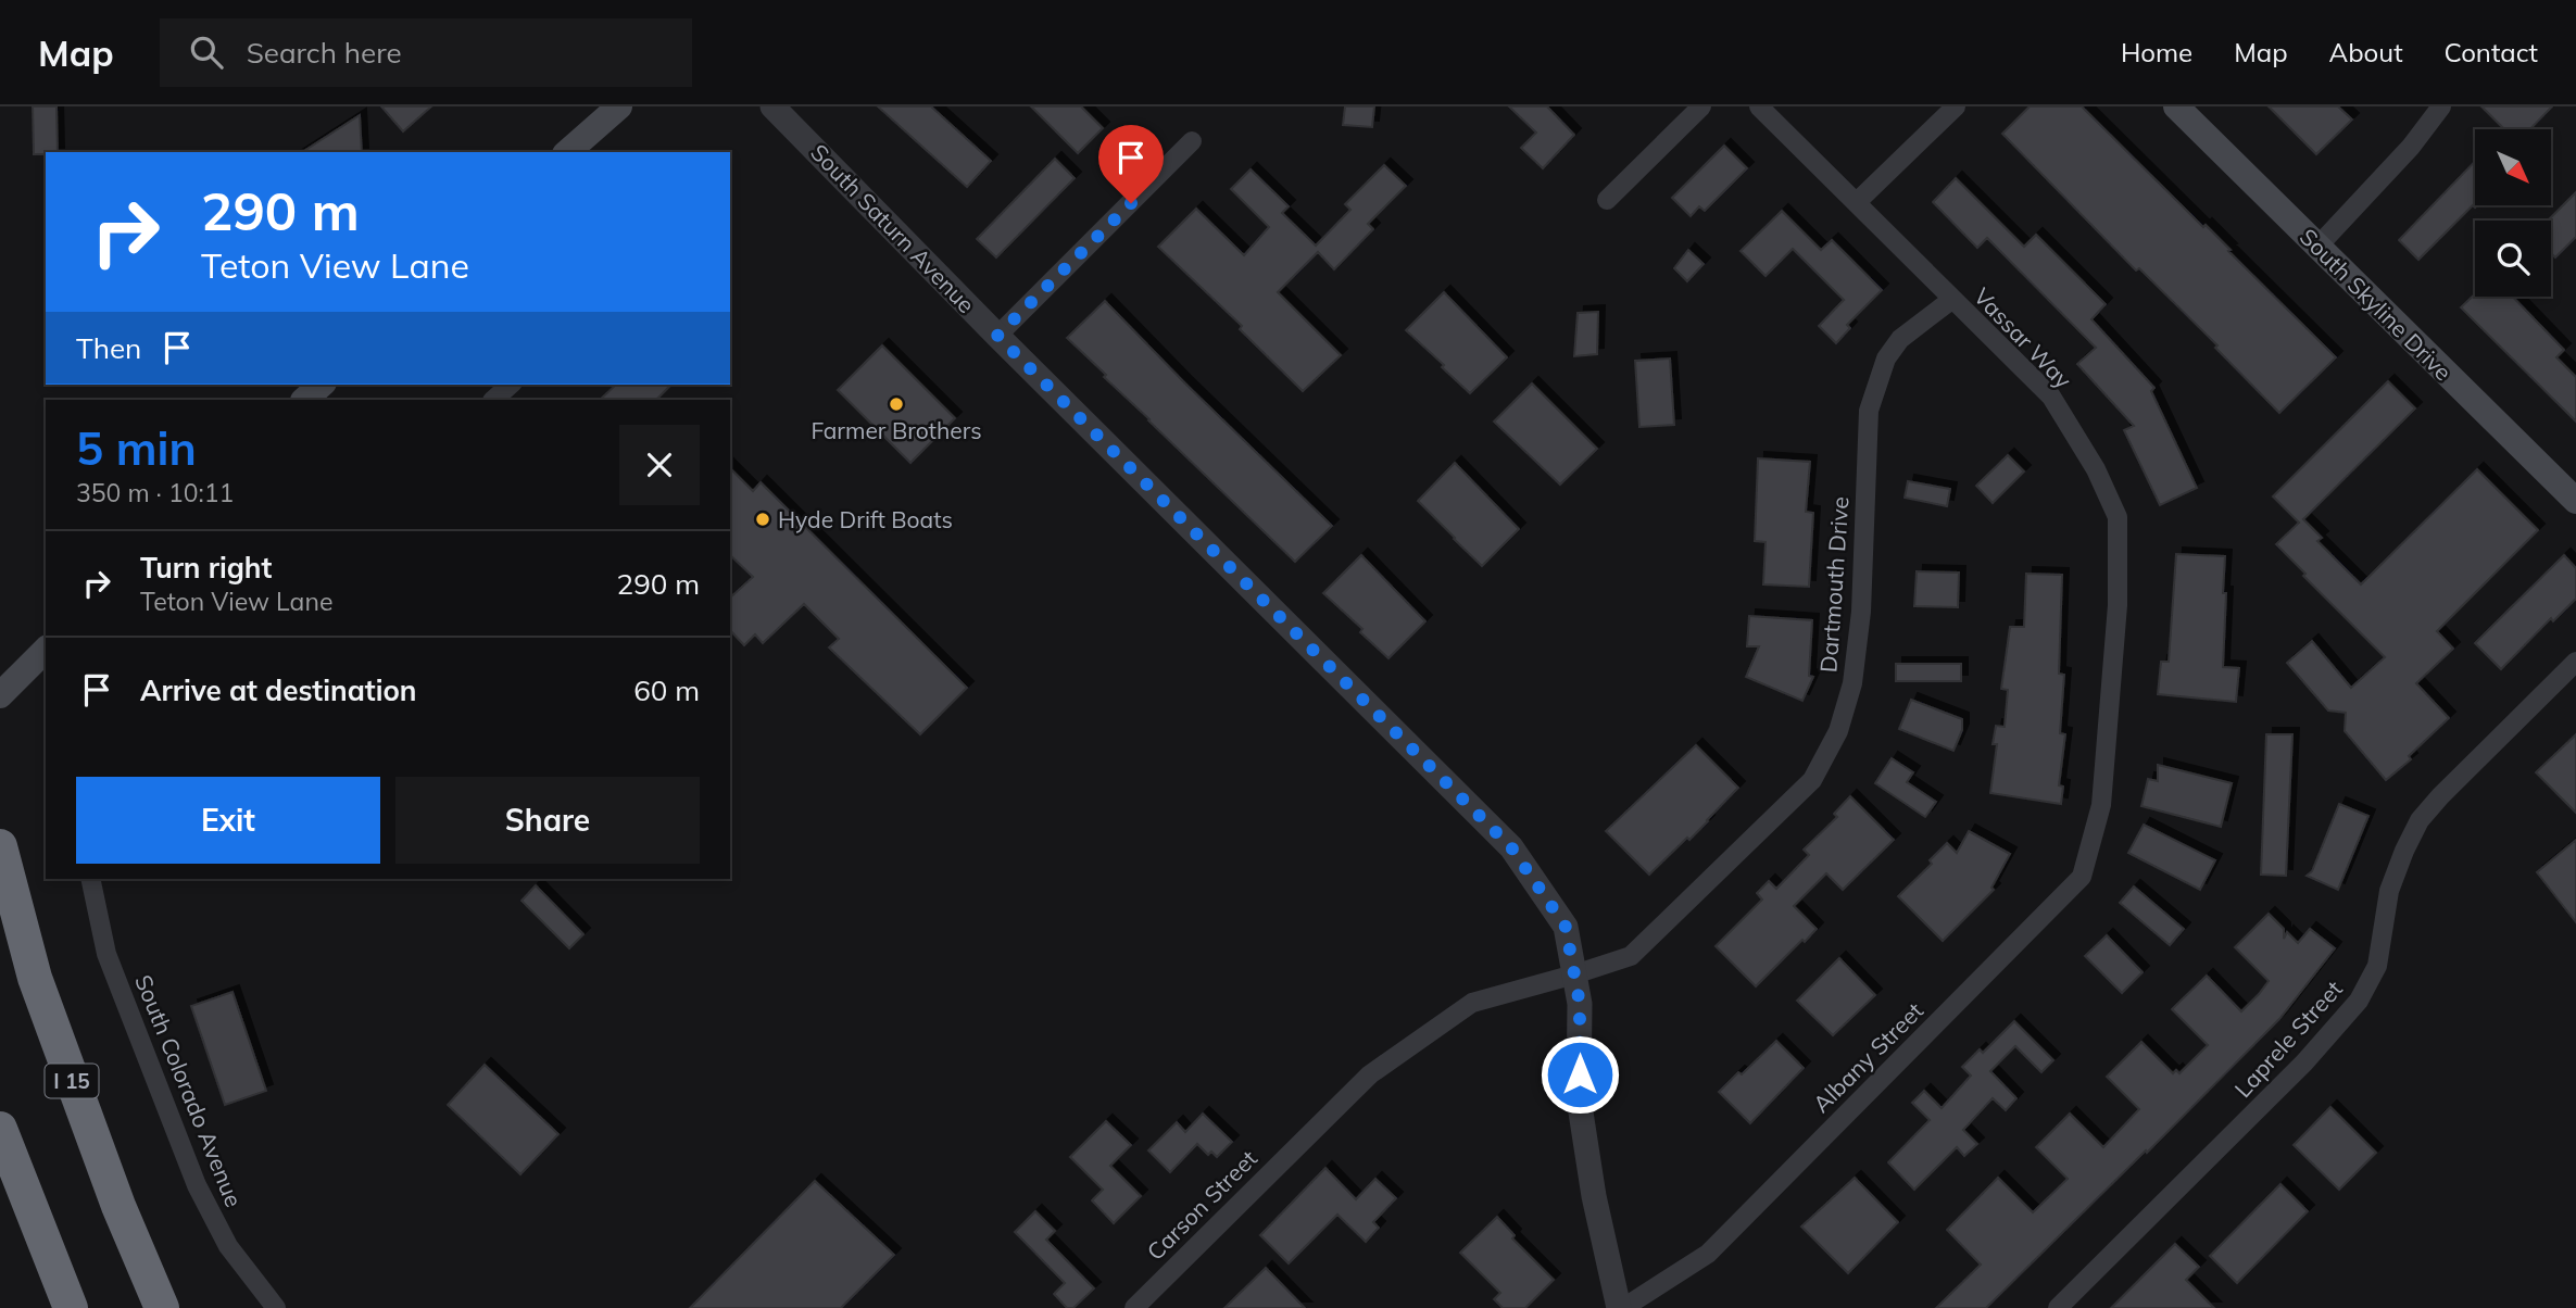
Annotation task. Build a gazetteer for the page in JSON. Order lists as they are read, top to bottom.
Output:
{
  "streets": {
    "highway": ["I 15"],
    "main road": ["South Skyline Drive"],
    "street": [
      "South Saturn Avenue",
      "Vassar Way",
      "Dartmouth Drive",
      "Laprele Street",
      "Albany Street",
      "South Colorado Avenue",
      "Carson Street"
    ]
  },
  "crossings": [
    ["South Saturn Avenue", "Albany Street"],
    ["South Saturn Avenue", "Carson Street"],
    ["Vassar Way", "Dartmouth Drive"],
    ["Vassar Way", "Albany Street"],
    ["Dartmouth Drive", "Carson Street"]
  ],
  "places": ["Farmer Brothers", "Hyde Drift Boats"],
  "north": "bottom right",
  "page": {
    "header": "Map",
    "search": "Search here",
    "nav": [
      "Home",
      "Map",
      "About",
      "Contact"
    ],
    "turn": ["290 m", "Teton View Lane"],
    "then": "Then",
    "heading": ["5 min", "350 m · 10:11"],
    "list": [
      {
        "name": "Turn right",
        "note": "Teton View Lane",
        "value": "290 m"
      },
      {
        "name": "Arrive at destination",
        "value": "60 m"
      }
    ],
    "buttons": ["Exit", "Share"]
  }
}
